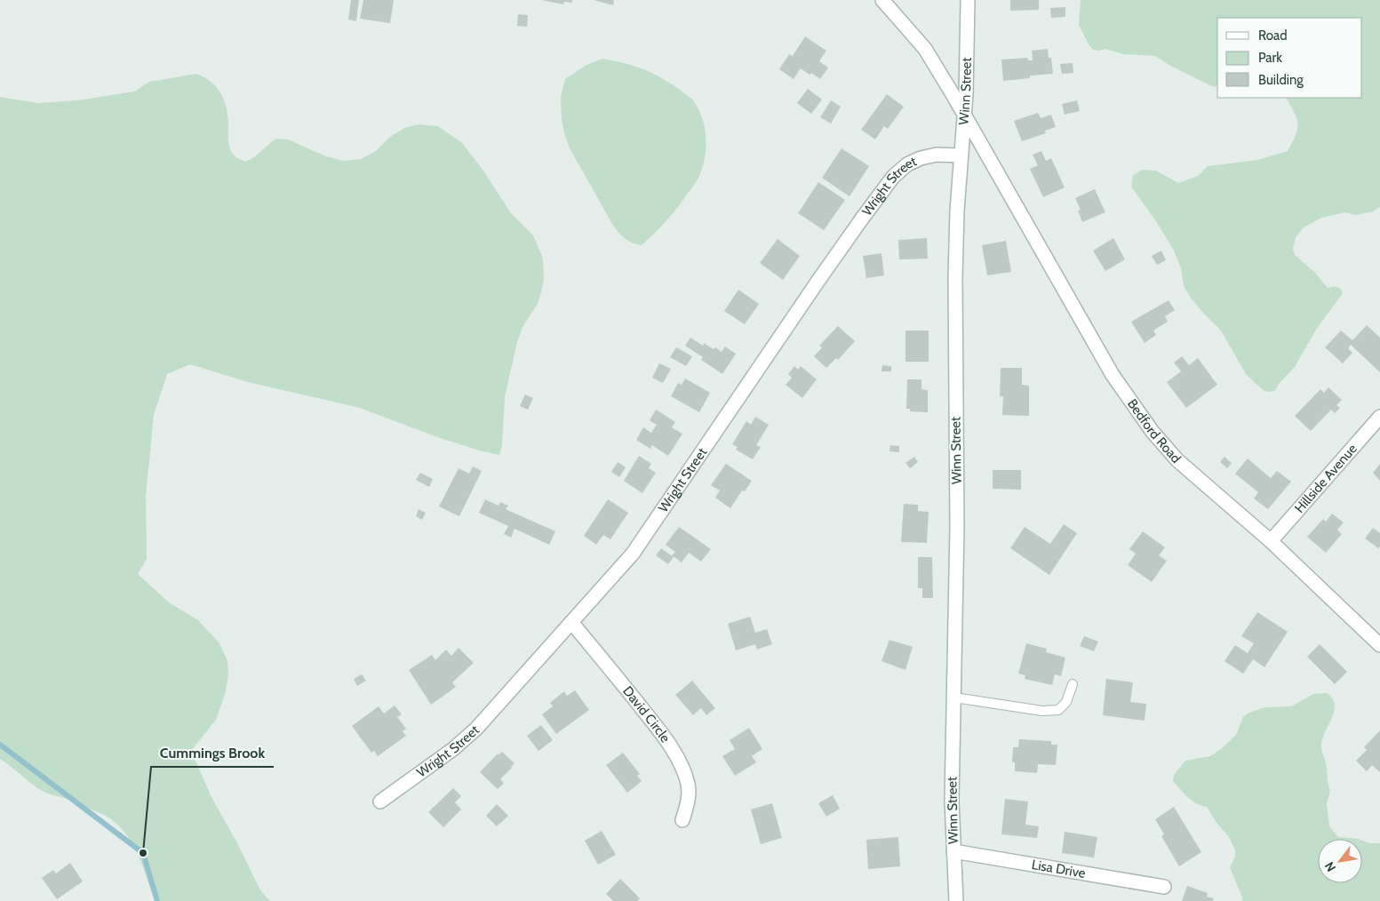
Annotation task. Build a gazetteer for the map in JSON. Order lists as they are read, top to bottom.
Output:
{
  "streets": {
    "street": [
      "Winn Street",
      "Wright Street",
      "Bedford Road",
      "Hillside Avenue",
      "David Circle",
      "Lisa Drive"
    ]
  },
  "crossings": [
    ["Winn Street", "Wright Street"],
    ["Winn Street", "Bedford Road"],
    ["Winn Street", "Lisa Drive"],
    ["Wright Street", "David Circle"],
    ["Bedford Road", "Hillside Avenue"]
  ],
  "places": ["Cummings Brook"],
  "legend": ["Road", "Park", "Building"],
  "north": "bottom left"
}
